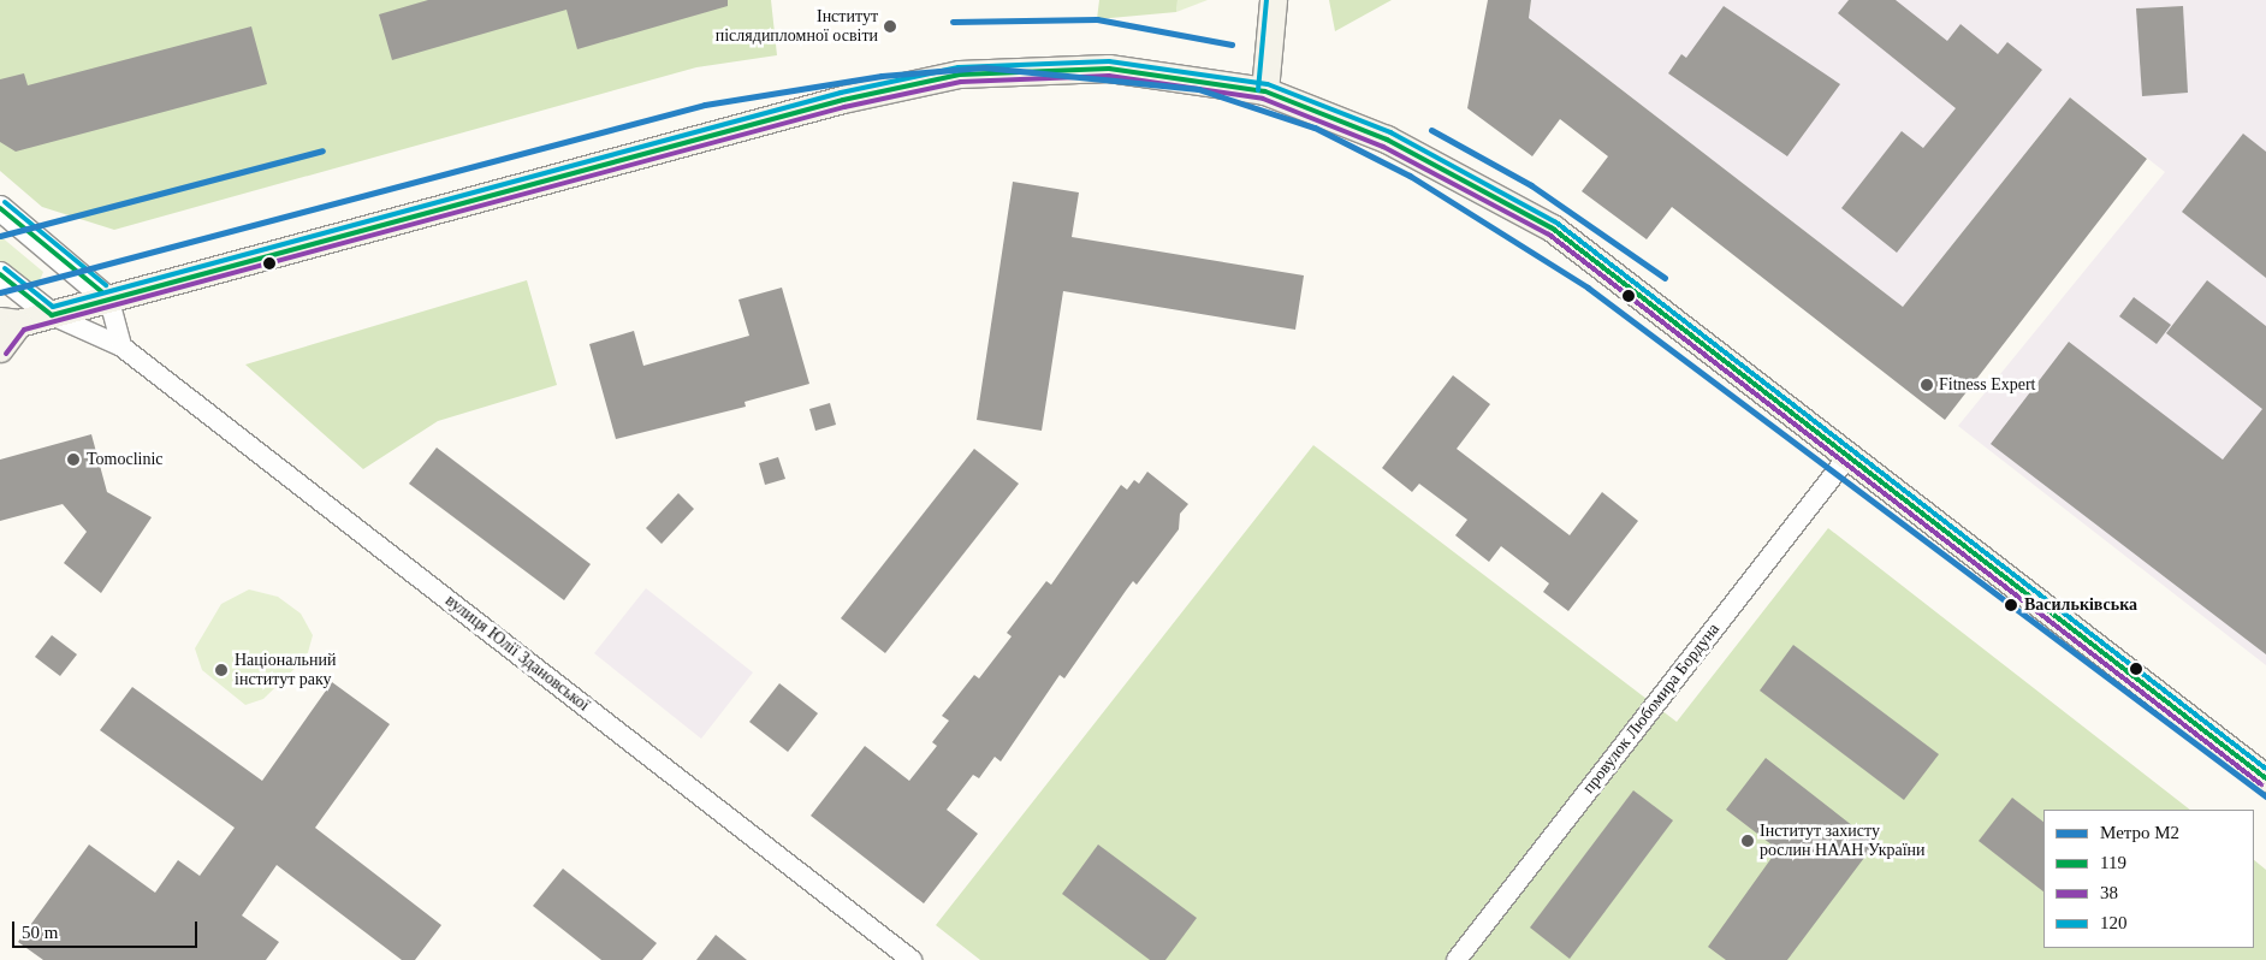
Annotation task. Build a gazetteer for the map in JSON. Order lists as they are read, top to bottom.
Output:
{
  "streets": {
    "street": ["вулиця Юлії Здановської", "провулок Любомира Бордуна"]
  },
  "places": [
    "Інститут післядипломної освіти",
    "Fitness Expert",
    "Tomoclinic",
    "Васильківська",
    "Національний інститут раку",
    "Інститут захисту рослин НААН України"
  ],
  "lines": [
    "transit line 120",
    "metro line M2",
    "transit line 119",
    "transit line 38"
  ],
  "legend": [
    "Метро M2",
    "119",
    "38",
    "120"
  ],
  "scale_bar": "50 m"
}
